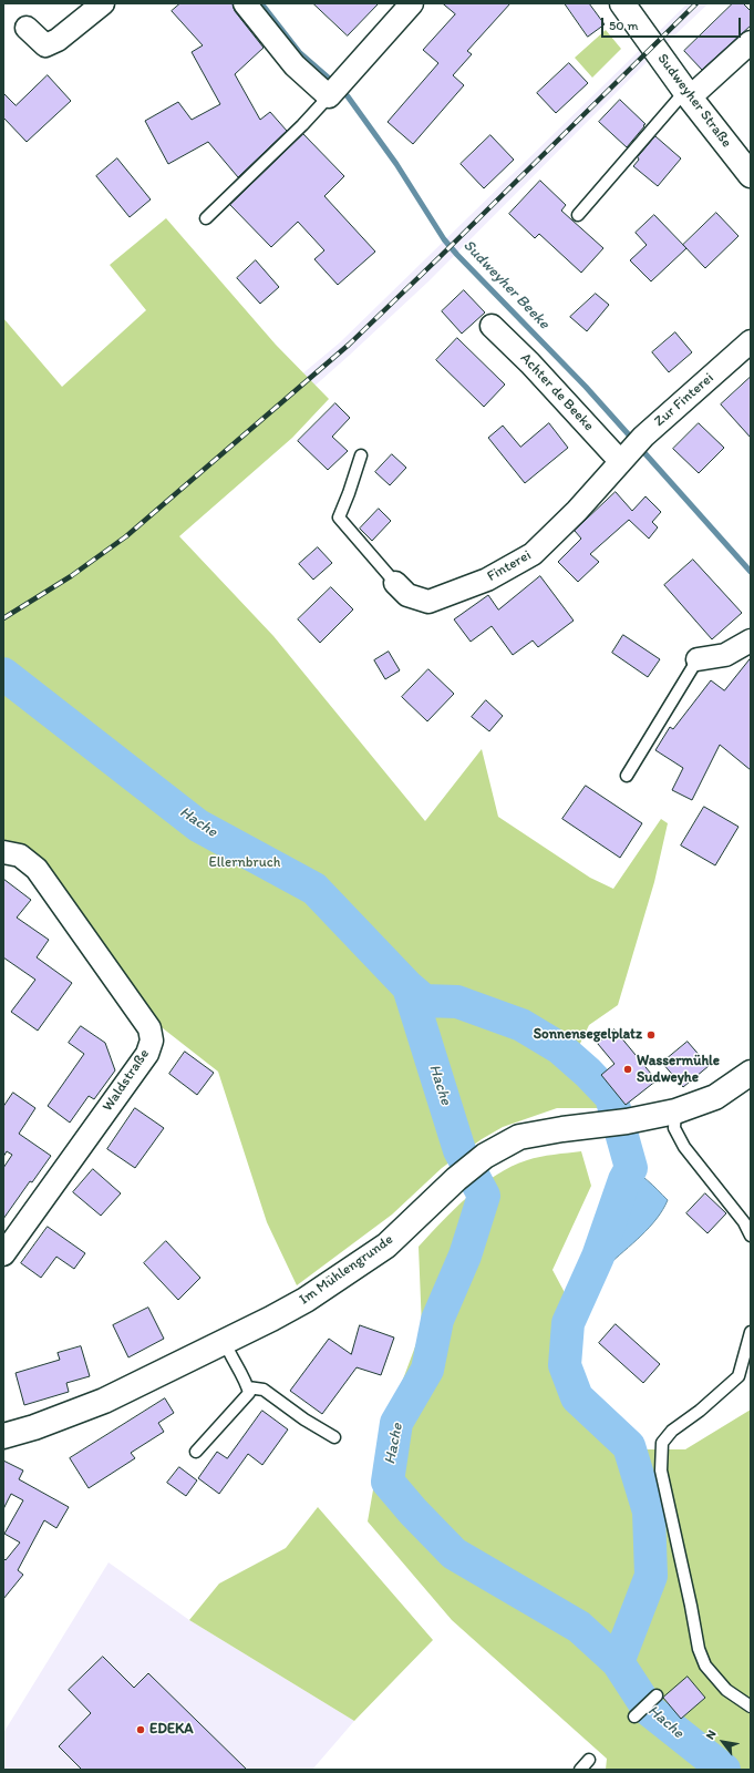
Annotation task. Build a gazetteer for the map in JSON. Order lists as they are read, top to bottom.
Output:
{
  "streets": {
    "main road": ["Sudweyher Straße", "Im Mühlengrunde"],
    "street": [
      "Achter de Beeke",
      "Zur Finterei",
      "Finterei",
      "Waldstraße"
    ]
  },
  "crossings": [
    ["Achter de Beeke", "Zur Finterei"],
    ["Achter de Beeke", "Finterei"],
    ["Zur Finterei", "Finterei"]
  ],
  "water": ["Sudweyher Beeke", "Hache"],
  "parks": ["Ellernbruch"],
  "places": ["Sonnensegelplatz", "Wassermühle Sudweyhe", "EDEKA"],
  "scale_bar": "50 m",
  "north": "top left"
}
